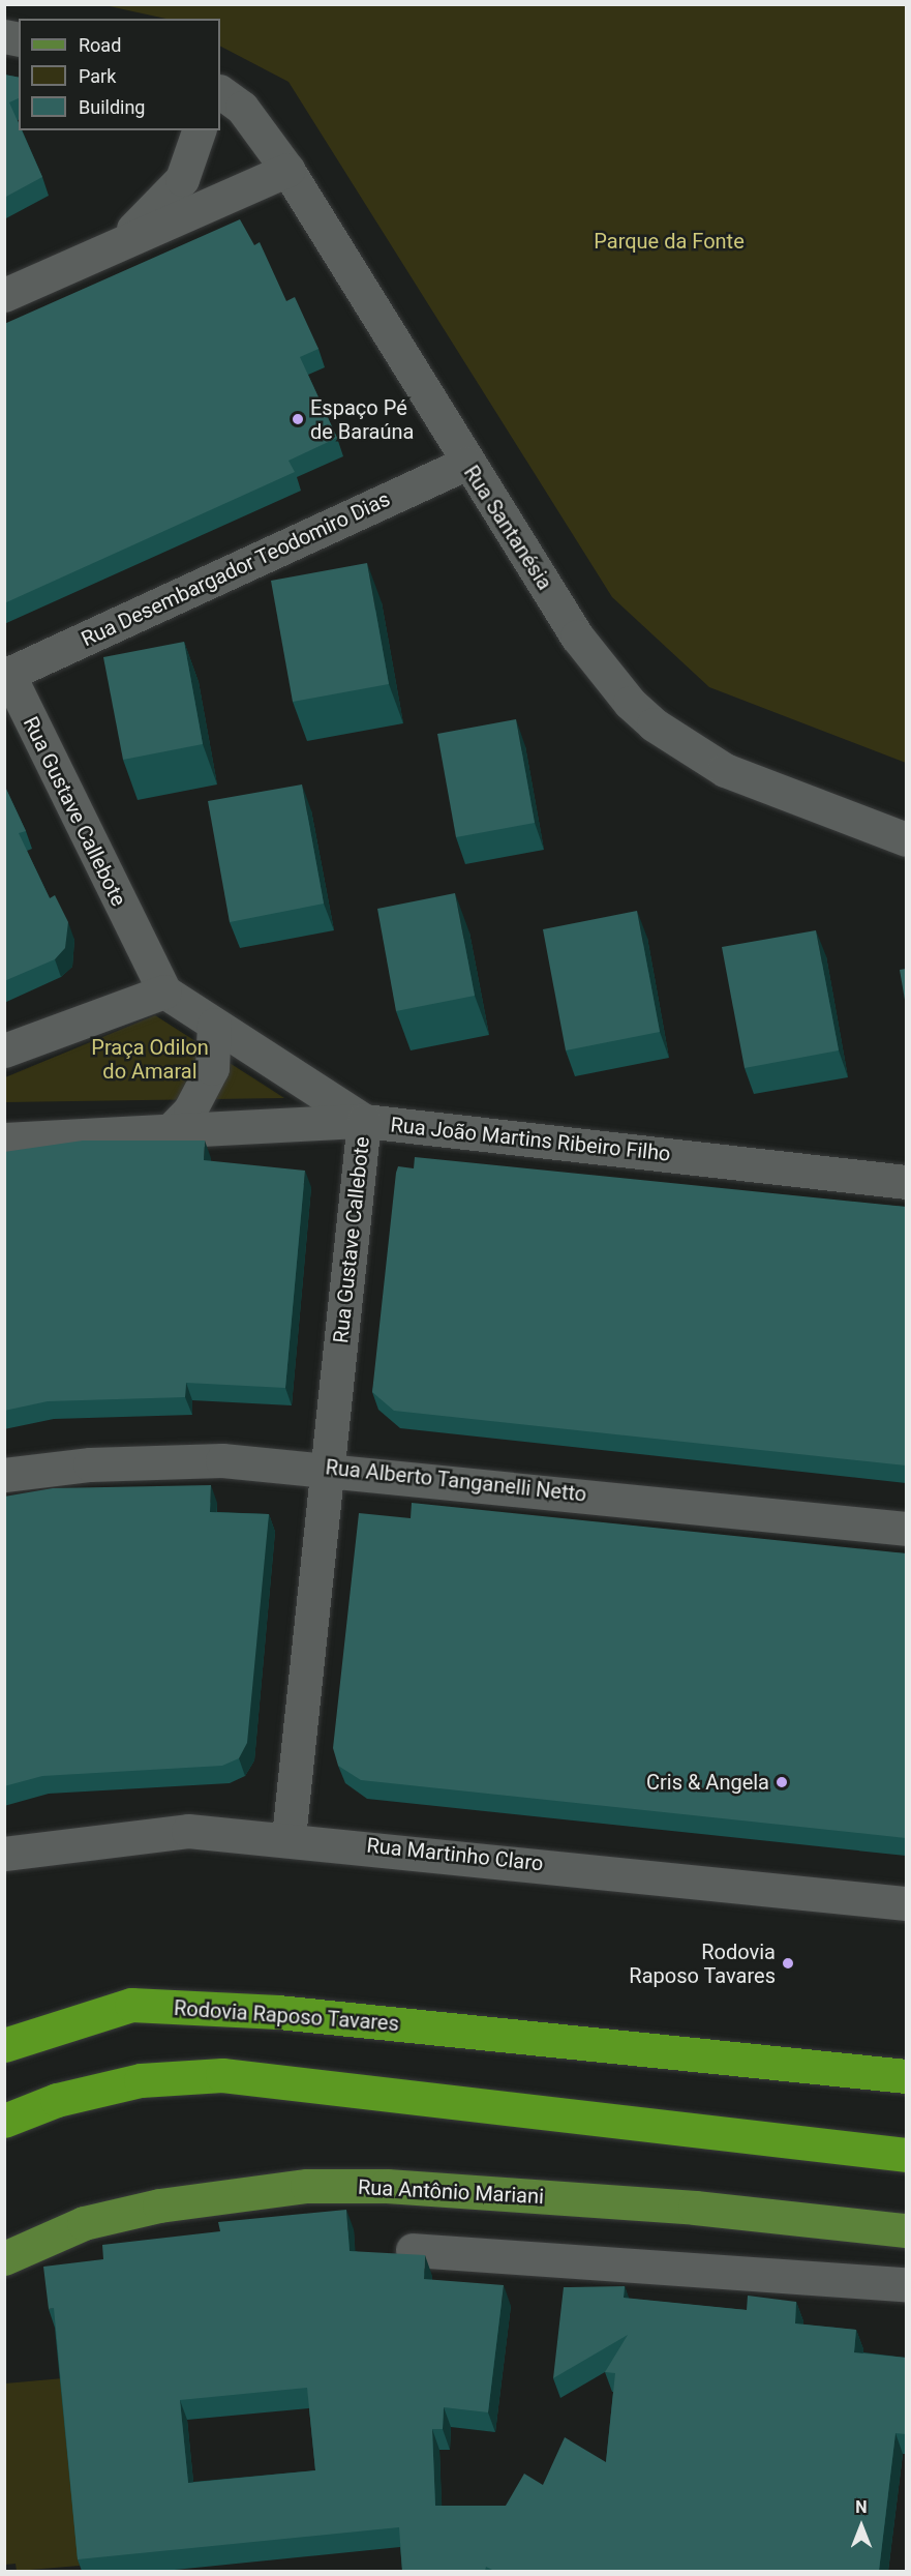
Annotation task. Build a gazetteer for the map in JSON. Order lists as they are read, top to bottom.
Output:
{
  "streets": {
    "highway": ["Rodovia Raposo Tavares"],
    "main road": ["Rua Antônio Mariani"],
    "street": [
      "Rua Santanésia",
      "Rua Desembargador Teodomiro Dias",
      "Rua Gustave Callebote",
      "Rua João Martins Ribeiro Filho",
      "Rua Alberto Tanganelli Netto",
      "Rua Martinho Claro"
    ]
  },
  "crossings": [
    ["Rua Santanésia", "Rua Desembargador Teodomiro Dias"],
    ["Rua Desembargador Teodomiro Dias", "Rua Gustave Callebote"],
    ["Rua Gustave Callebote", "Rua João Martins Ribeiro Filho"],
    ["Rua Gustave Callebote", "Rua Alberto Tanganelli Netto"],
    ["Rua Gustave Callebote", "Rua Martinho Claro"]
  ],
  "parks": ["Parque da Fonte", "Praça Odilon do Amaral"],
  "places": ["Espaço Pé de Baraúna", "Cris & Angela", "Rodovia Raposo Tavares"],
  "legend": ["Road", "Park", "Building"],
  "north": "top"
}
